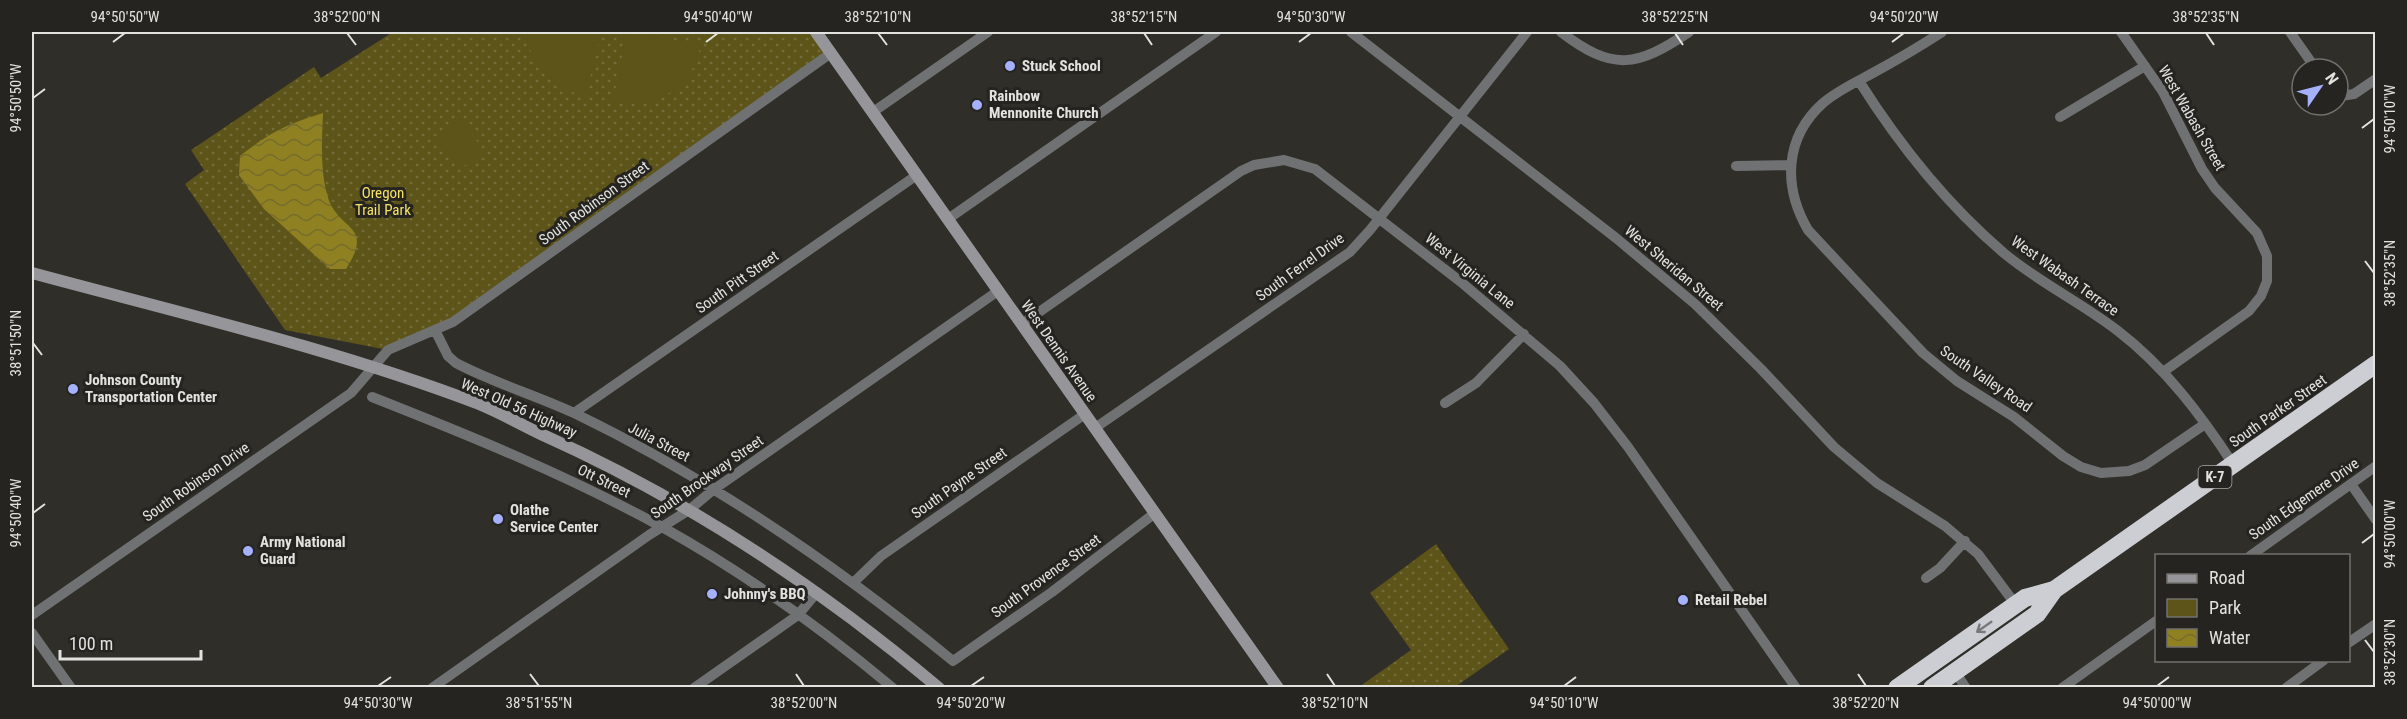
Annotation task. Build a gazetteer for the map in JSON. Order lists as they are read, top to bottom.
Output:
{
  "streets": {
    "highway": ["South Parker Street", "K-7"],
    "main road": ["West Dennis Avenue", "West Old 56 Highway"],
    "street": [
      "West Wabash Street",
      "South Robinson Street",
      "South Ferrel Drive",
      "West Sheridan Street",
      "West Virginia Lane",
      "West Wabash Terrace",
      "South Pitt Street",
      "South Valley Road",
      "Julia Street",
      "South Brockway Street",
      "Ott Street",
      "South Robinson Drive",
      "South Payne Street",
      "South Edgemere Drive",
      "South Provence Street"
    ]
  },
  "crossings": [
    ["West Wabash Street", "West Wabash Terrace"],
    ["South Robinson Street", "West Dennis Avenue"],
    ["South Robinson Street", "West Old 56 Highway"],
    ["South Robinson Street", "Julia Street"],
    ["South Robinson Street", "South Robinson Drive"],
    ["South Ferrel Drive", "West Sheridan Street"],
    ["South Ferrel Drive", "West Virginia Lane"],
    ["South Ferrel Drive", "West Dennis Avenue"],
    ["West Sheridan Street", "South Parker Street"],
    ["West Virginia Lane", "West Dennis Avenue"],
    ["West Wabash Terrace", "South Valley Road"],
    ["West Wabash Terrace", "South Parker Street"],
    ["South Pitt Street", "West Dennis Avenue"],
    ["South Pitt Street", "Julia Street"],
    ["West Dennis Avenue", "South Brockway Street"],
    ["West Dennis Avenue", "South Payne Street"],
    ["West Dennis Avenue", "South Provence Street"],
    ["West Old 56 Highway", "South Brockway Street"],
    ["West Old 56 Highway", "South Robinson Drive"],
    ["Julia Street", "South Brockway Street"],
    ["Julia Street", "South Payne Street"],
    ["Julia Street", "South Provence Street"],
    ["South Brockway Street", "Ott Street"]
  ],
  "parks": ["Oregon Trail Park"],
  "places": [
    "Stuck School",
    "Rainbow Mennonite Church",
    "Johnson County Transportation Center",
    "Olathe Service Center",
    "Army National Guard",
    "Johnny's BBQ",
    "Retail Rebel"
  ],
  "legend": ["Road", "Park", "Water"],
  "scale_bar": "100 m",
  "north": "top right",
  "coordinates": [
    "94°50'50\"W",
    "38°52'00\"N",
    "94°50'40\"W",
    "38°52'10\"N",
    "38°52'15\"N",
    "94°50'30\"W",
    "38°52'25\"N",
    "94°50'20\"W",
    "38°52'35\"N",
    "94°50'10\"W",
    "38°51'50\"N",
    "94°50'00\"W",
    "38°52'30\"N",
    "38°51'55\"N",
    "38°52'20\"N"
  ]
}
